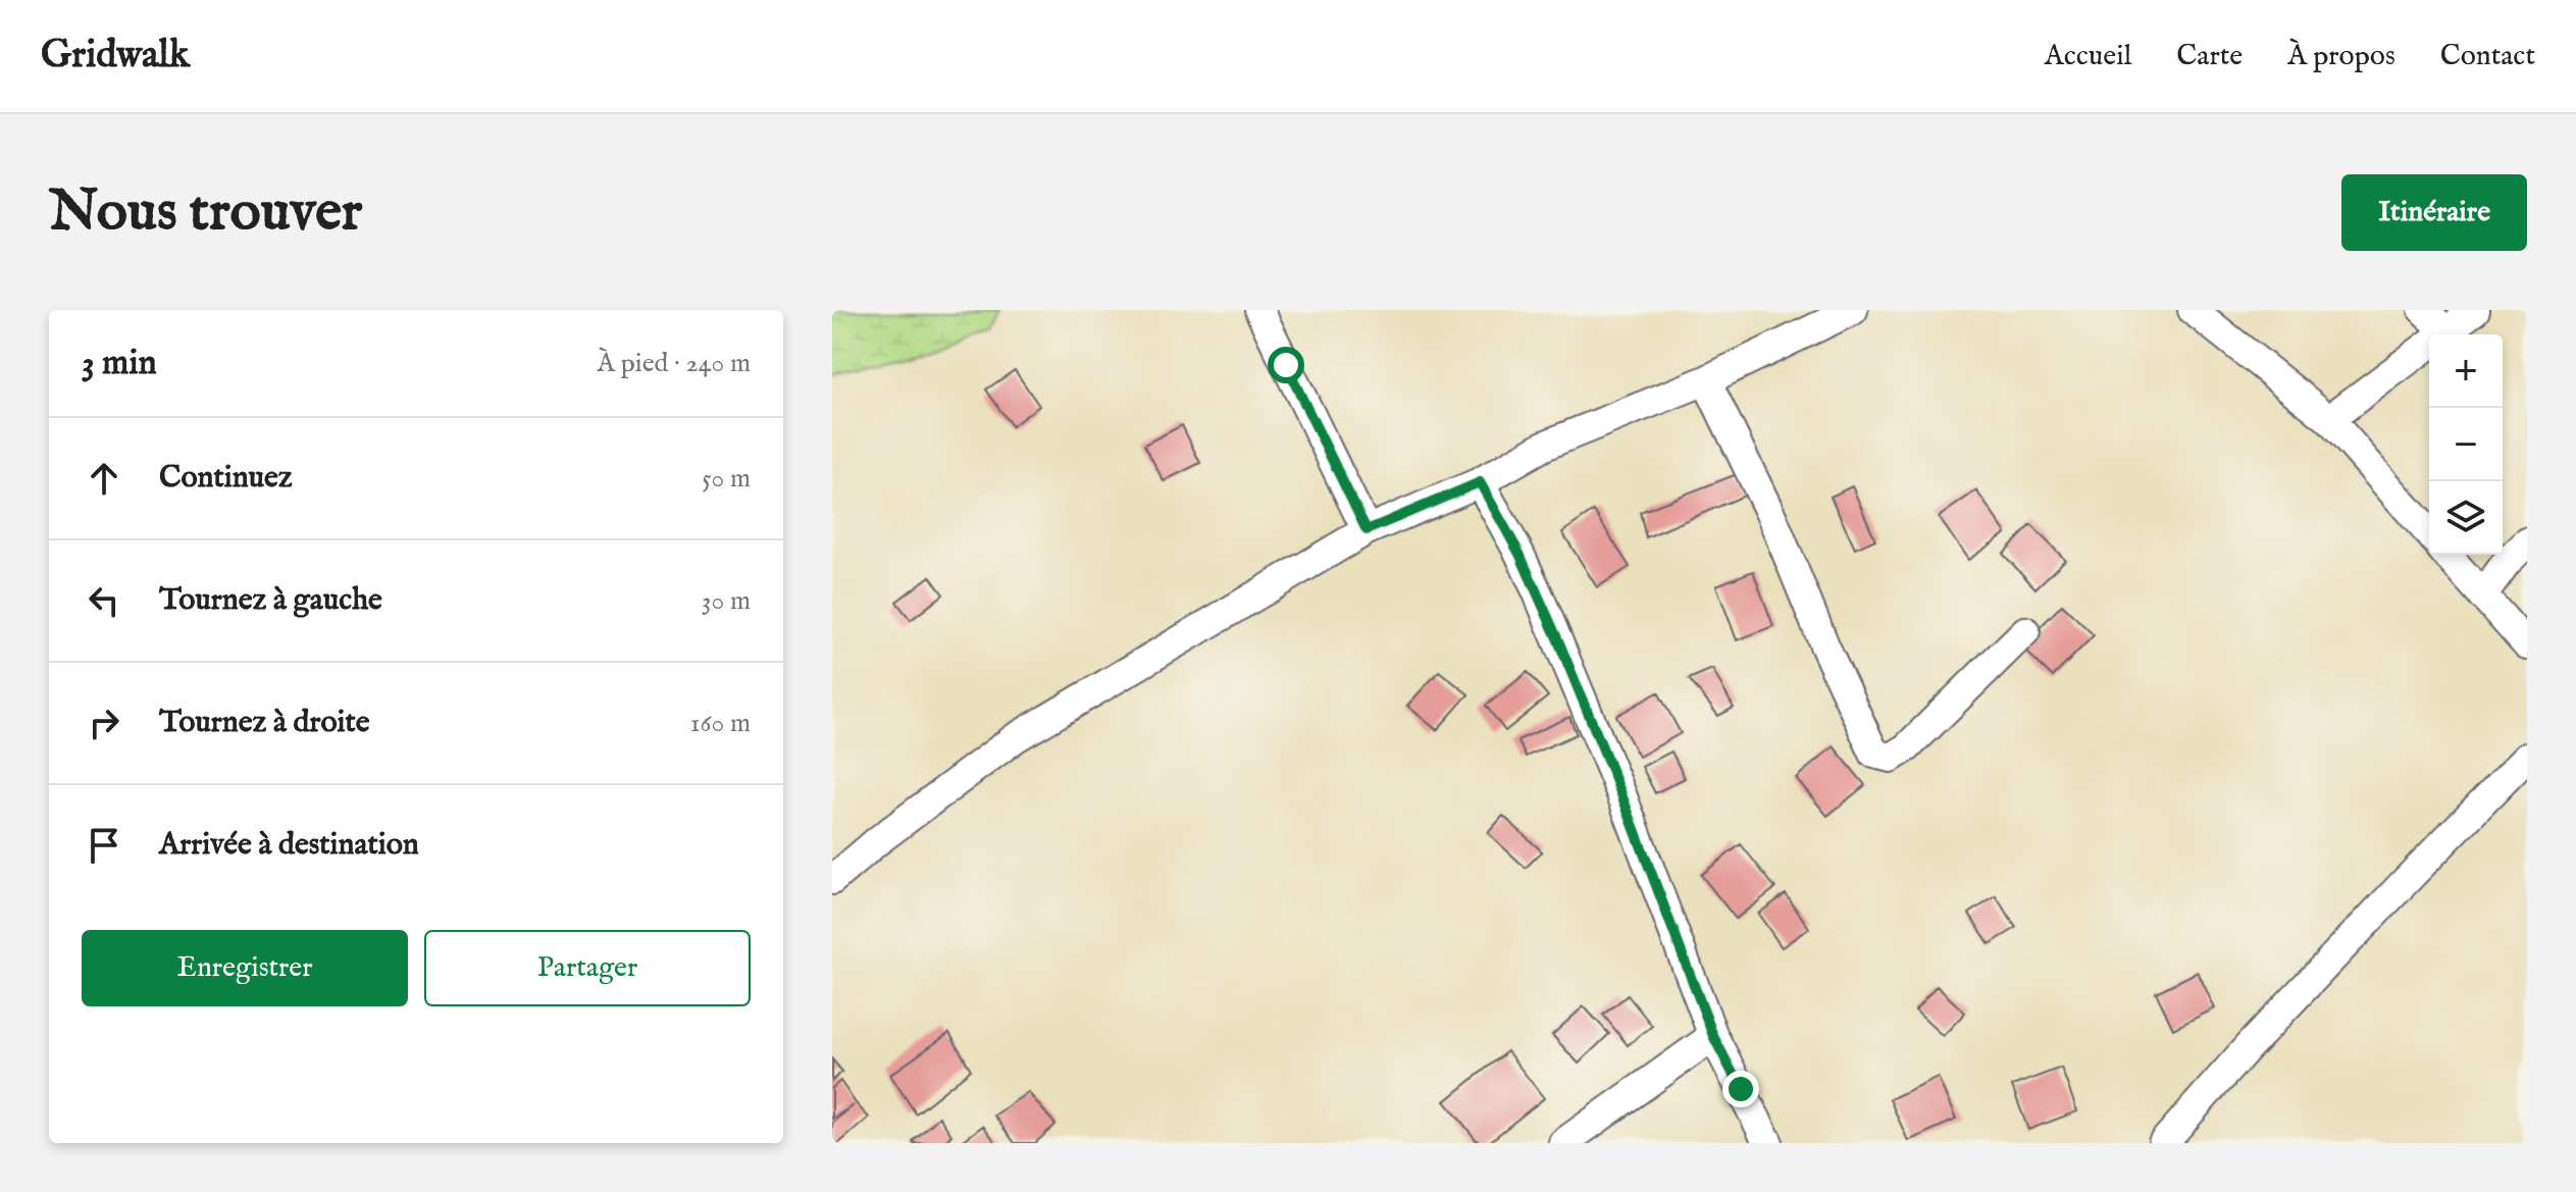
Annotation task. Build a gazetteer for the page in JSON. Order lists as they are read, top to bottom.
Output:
{
  "page": {
    "header": "Gridwalk",
    "nav": [
      "Accueil",
      "Carte",
      "À propos",
      "Contact"
    ],
    "buttons": [
      "Itinéraire",
      ["Enregistrer", "Partager"]
    ],
    "title": "Nous trouver",
    "heading": ["3 min", "À pied · 240 m"],
    "map_buttons": ["+", "−"],
    "list": [
      ["Continuez", "50 m"],
      ["Tournez à gauche", "30 m"],
      ["Tournez à droite", "160 m"],
      "Arrivée à destination"
    ]
  }
}
